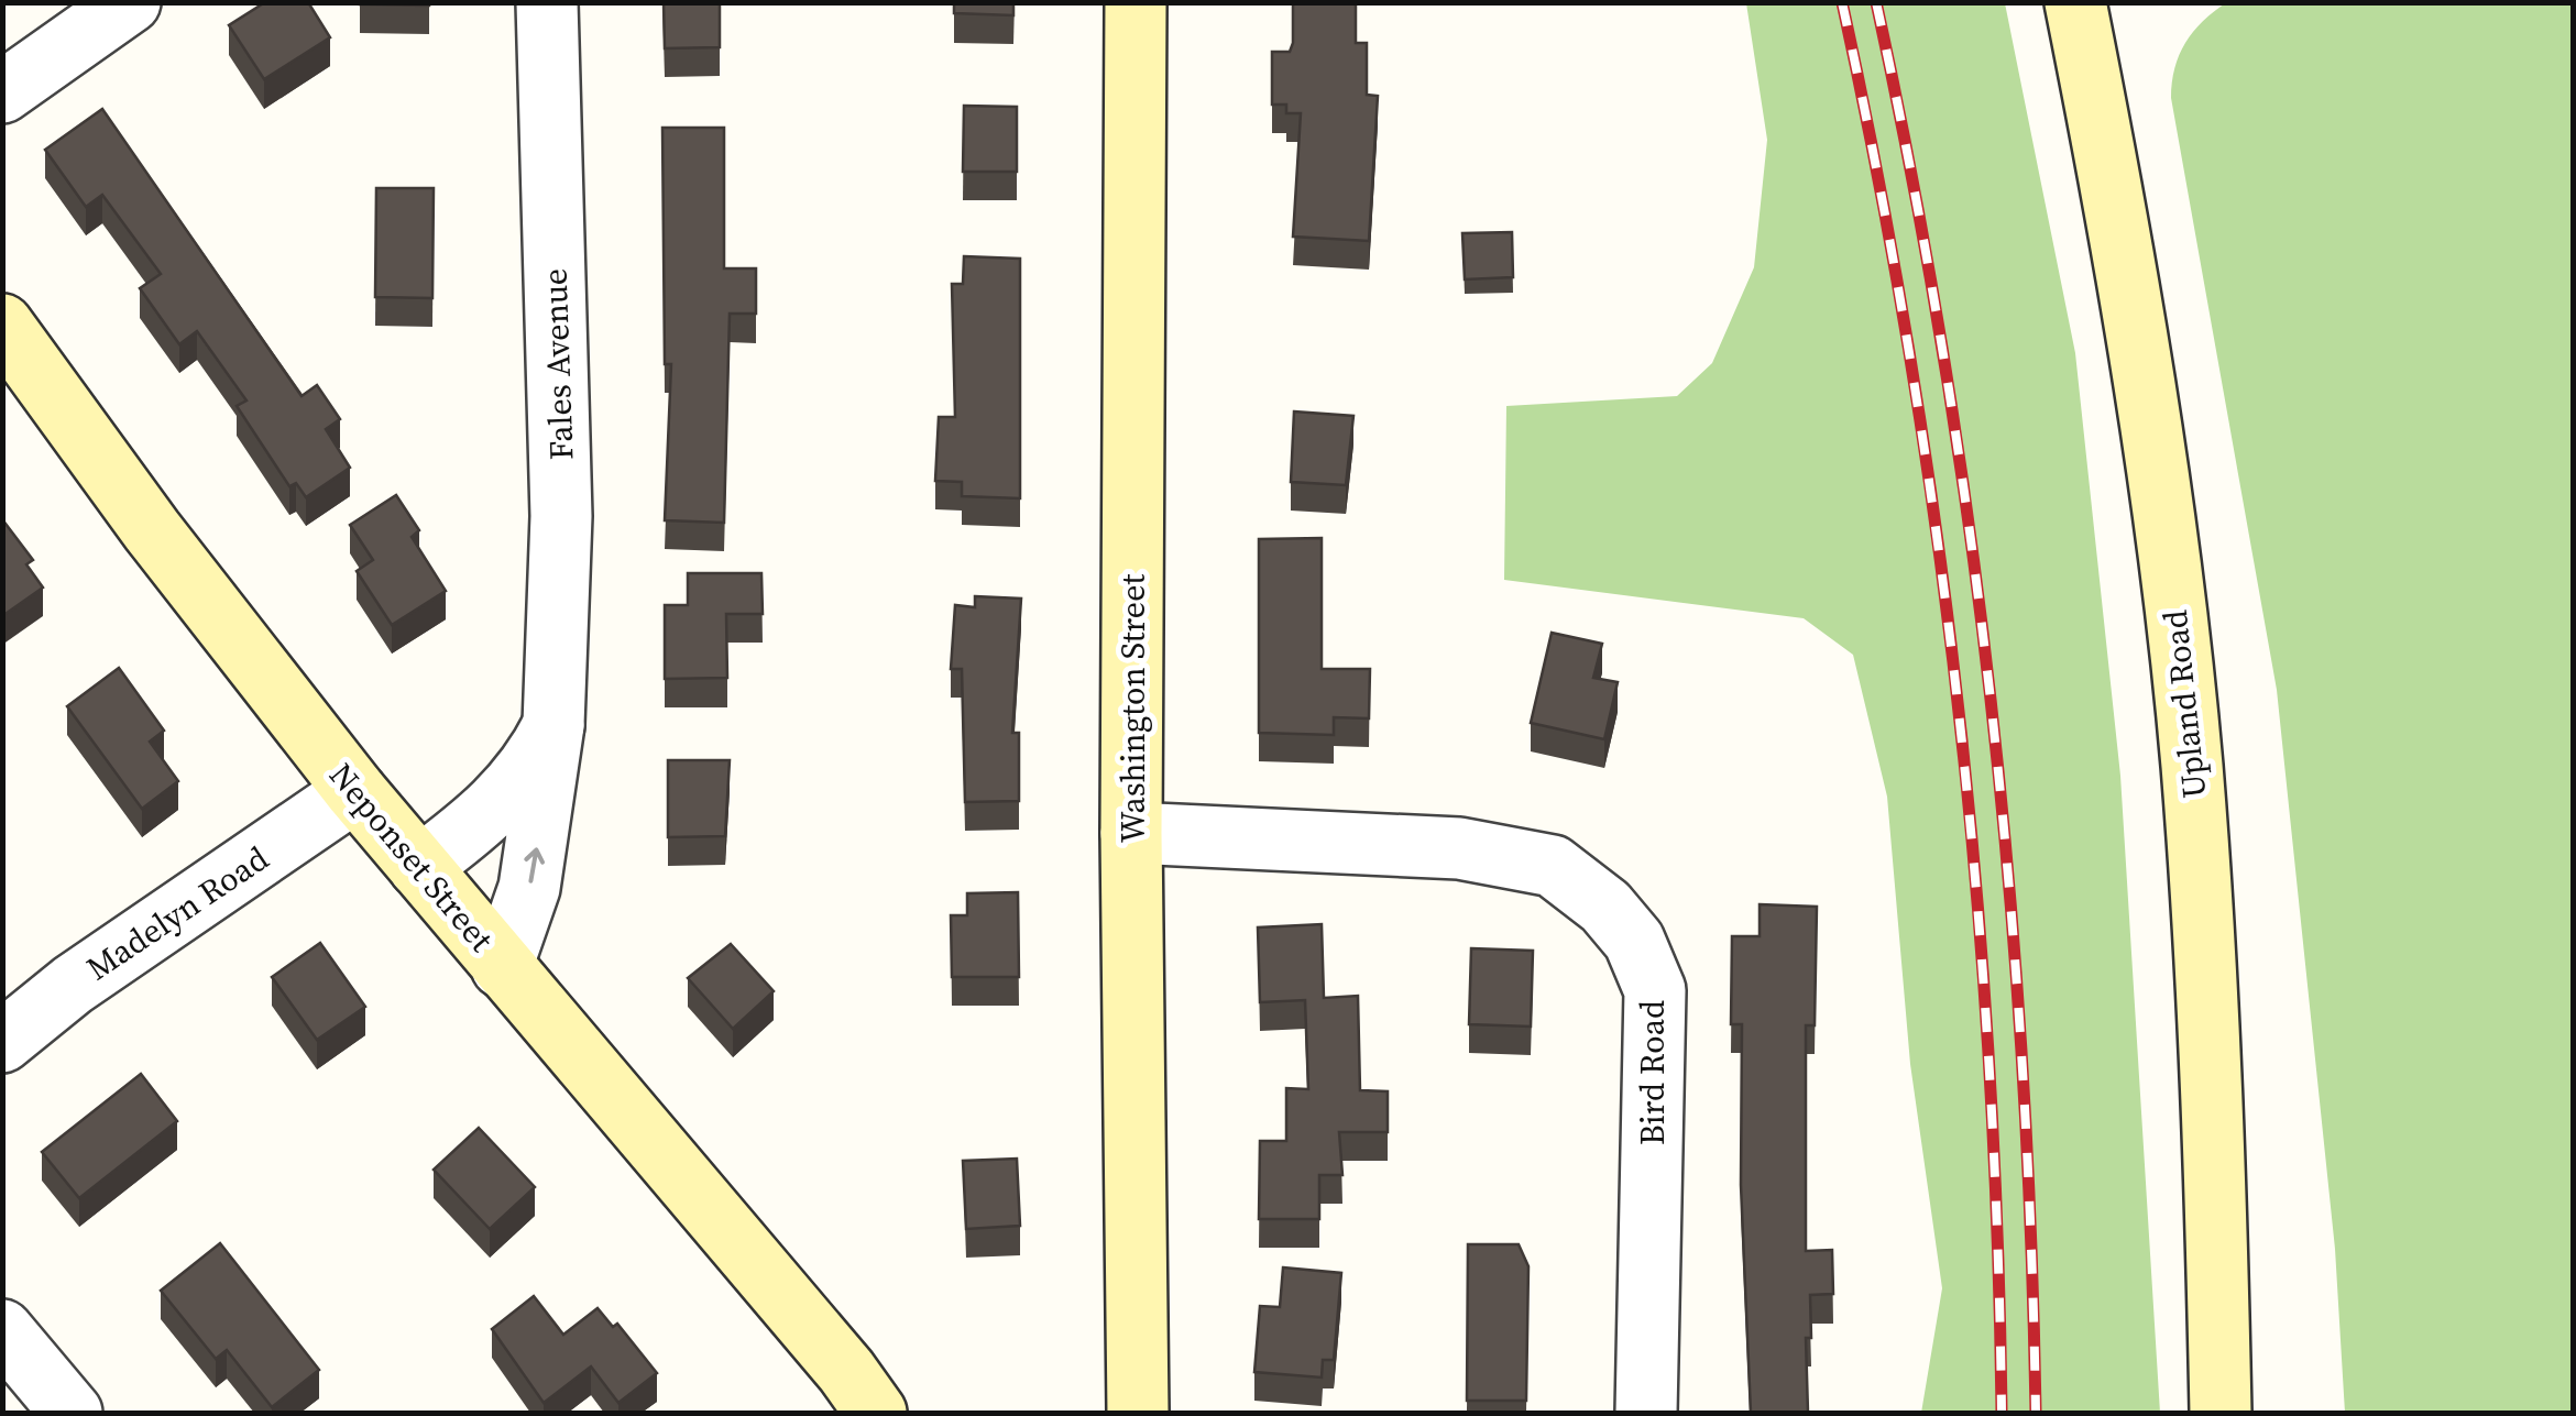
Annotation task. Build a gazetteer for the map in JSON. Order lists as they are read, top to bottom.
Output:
{
  "streets": {
    "street": [
      "Fales Avenue",
      "Upland Road",
      "Washington Street",
      "Neponset Street",
      "Madelyn Road",
      "Bird Road"
    ]
  },
  "crossings": [
    ["Fales Avenue", "Neponset Street"],
    ["Washington Street", "Bird Road"],
    ["Neponset Street", "Madelyn Road"]
  ]
}
